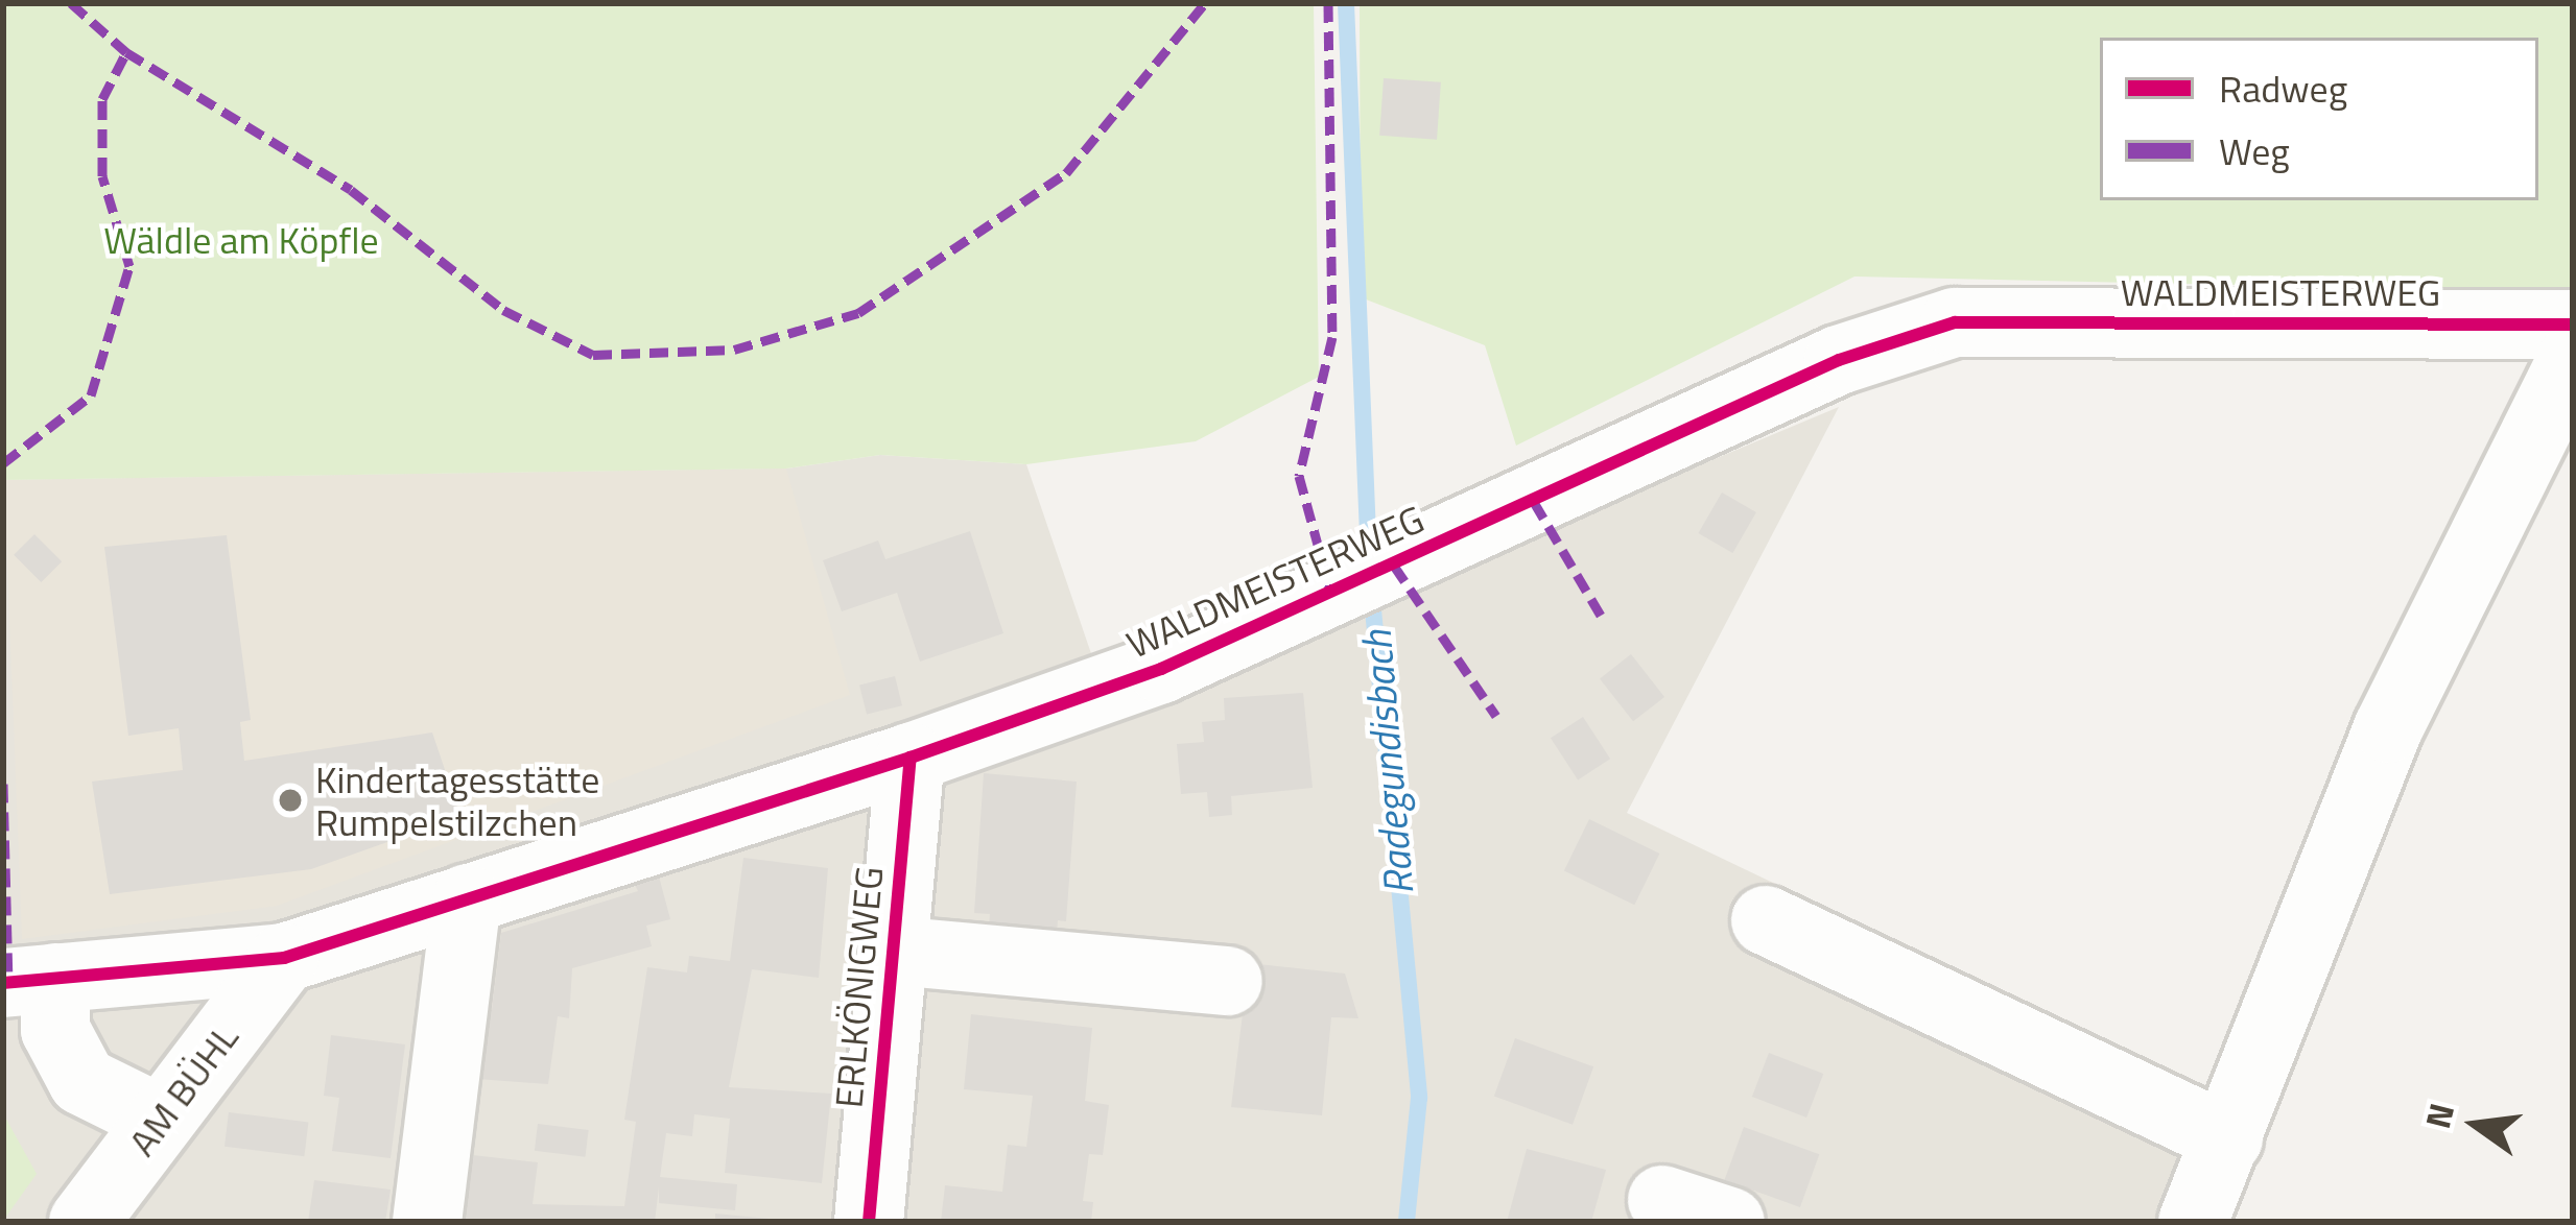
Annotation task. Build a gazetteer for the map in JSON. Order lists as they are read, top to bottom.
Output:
{
  "streets": {
    "street": ["WALDMEISTERWEG", "ERLKÖNIGWEG", "AM BÜHL"]
  },
  "crossings": [
    ["WALDMEISTERWEG", "ERLKÖNIGWEG"],
    ["WALDMEISTERWEG", "AM BÜHL"]
  ],
  "water": ["Radegundisbach"],
  "parks": ["Wäldle am Köpfle"],
  "places": ["Kindertagesstätte Rumpelstilzchen"],
  "legend": ["Radweg", "Weg"],
  "north": "left"
}
